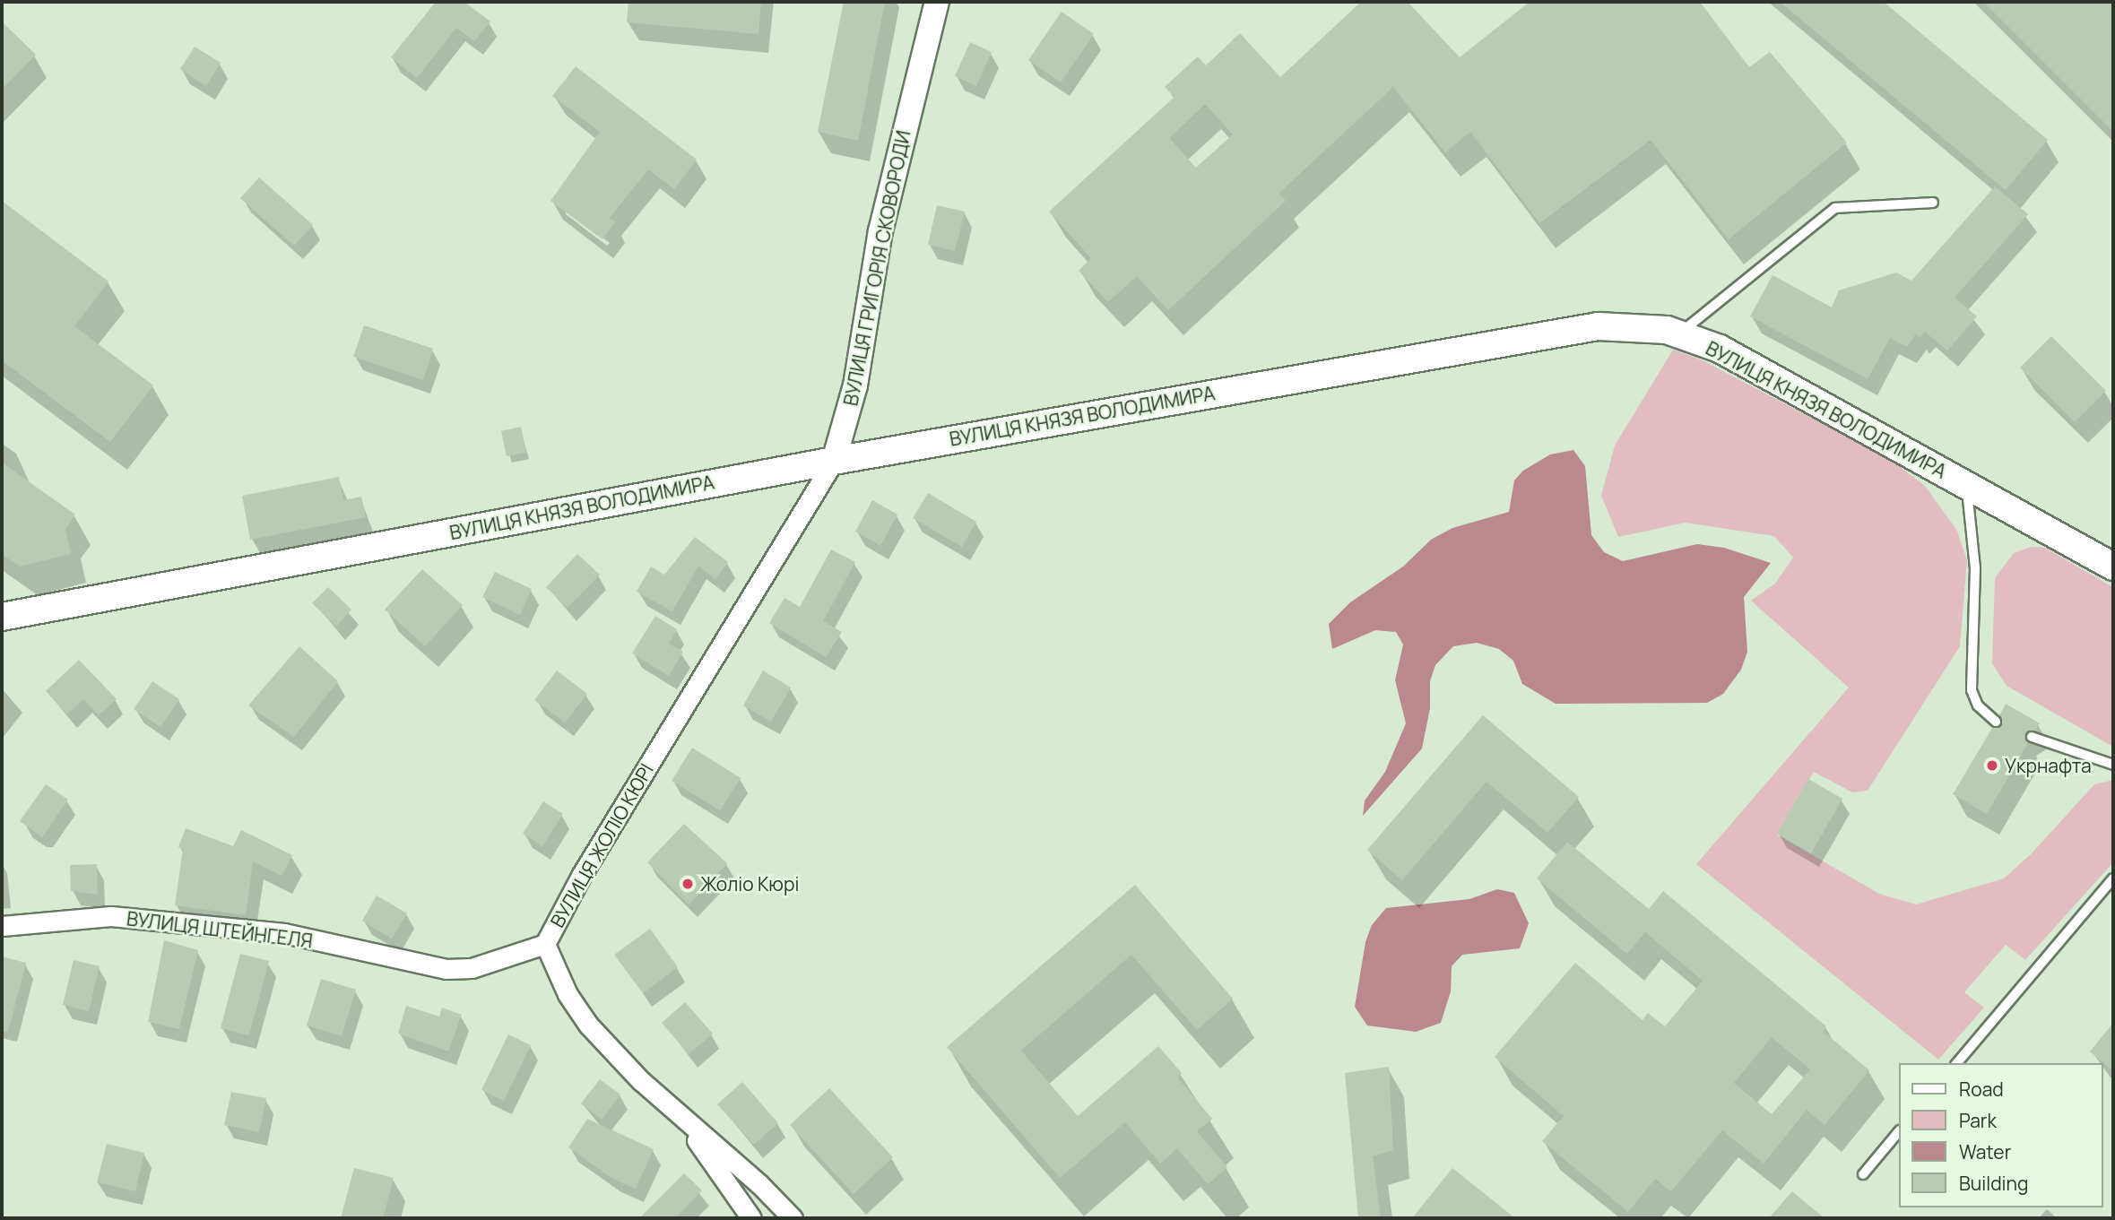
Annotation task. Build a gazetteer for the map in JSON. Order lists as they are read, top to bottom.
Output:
{
  "streets": {
    "main road": ["ВУЛИЦЯ КНЯЗЯ ВОЛОДИМИРА"],
    "street": ["ВУЛИЦЯ ГРИГОРІЯ СКОВОРОДИ", "ВУЛИЦЯ ЖОЛІО КЮРІ", "ВУЛИЦЯ ШТЕЙНГЕЛЯ"]
  },
  "crossings": [
    ["ВУЛИЦЯ ГРИГОРІЯ СКОВОРОДИ", "ВУЛИЦЯ КНЯЗЯ ВОЛОДИМИРА"],
    ["ВУЛИЦЯ ГРИГОРІЯ СКОВОРОДИ", "ВУЛИЦЯ ЖОЛІО КЮРІ"],
    ["ВУЛИЦЯ КНЯЗЯ ВОЛОДИМИРА", "ВУЛИЦЯ ЖОЛІО КЮРІ"],
    ["ВУЛИЦЯ ЖОЛІО КЮРІ", "ВУЛИЦЯ ШТЕЙНГЕЛЯ"]
  ],
  "places": ["Укрнафта", "Жоліо Кюрі"],
  "legend": [
    "Road",
    "Park",
    "Water",
    "Building"
  ]
}
